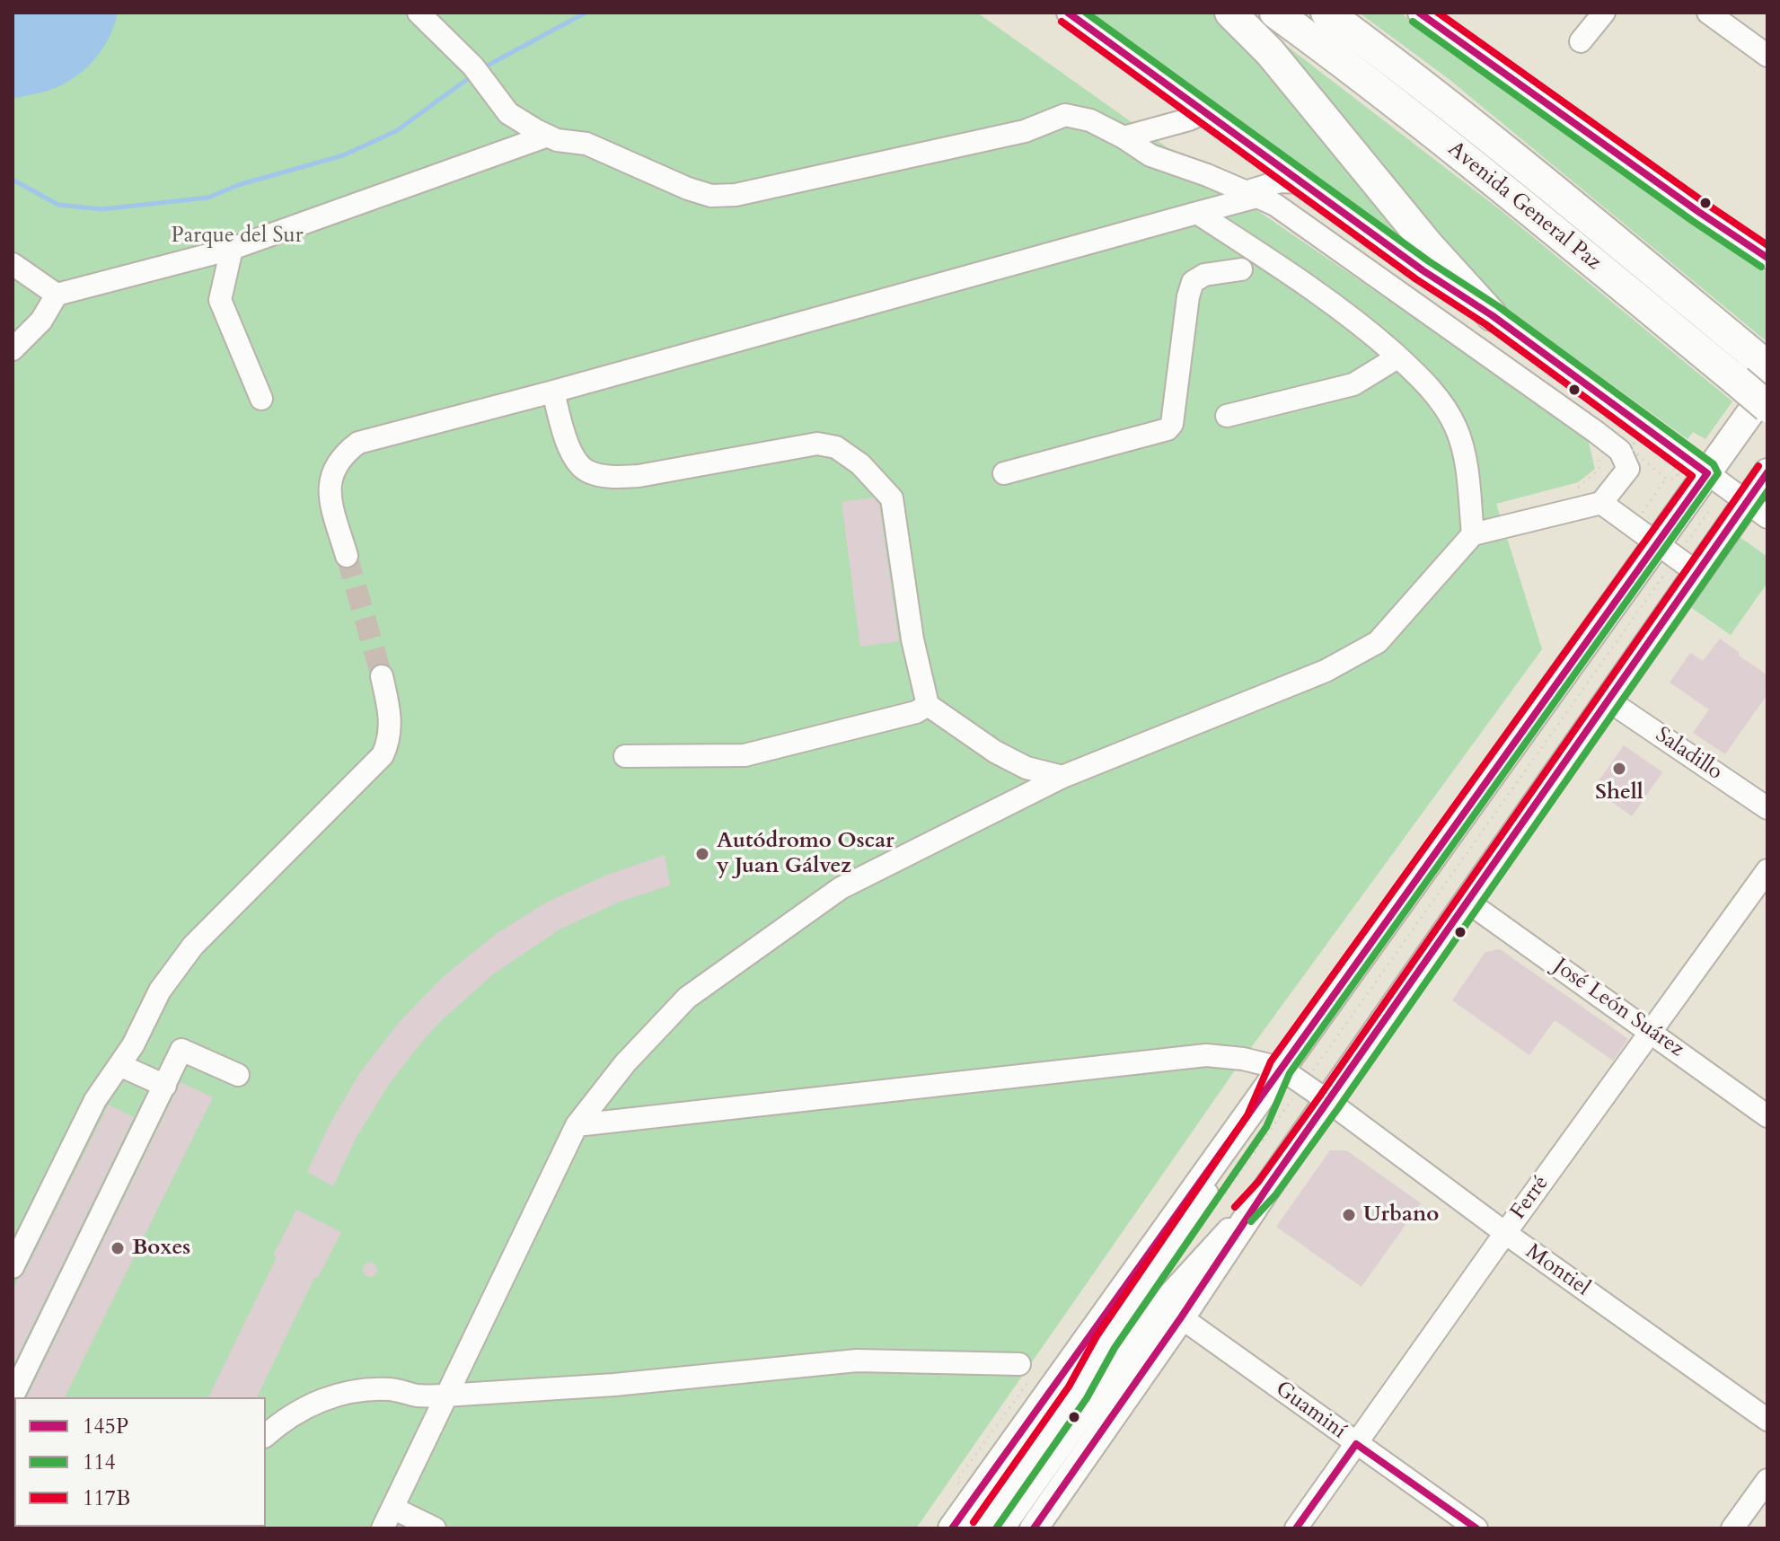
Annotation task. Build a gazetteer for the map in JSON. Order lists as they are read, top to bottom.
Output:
{
  "streets": {
    "highway": ["Avenida General Paz"],
    "street": [
      "Saladillo",
      "José León Suárez",
      "Ferré",
      "Montiel",
      "Guaminí"
    ]
  },
  "crossings": [
    ["José León Suárez", "Ferré"],
    ["Ferré", "Montiel"],
    ["Ferré", "Guaminí"]
  ],
  "parks": ["Parque del Sur"],
  "places": [
    "Shell",
    "Autódromo Oscar y Juan Gálvez",
    "Urbano",
    "Boxes"
  ],
  "lines": ["transit line 145P", "transit line 114", "transit line 117B"],
  "legend": ["145P", "114", "117B"]
}
